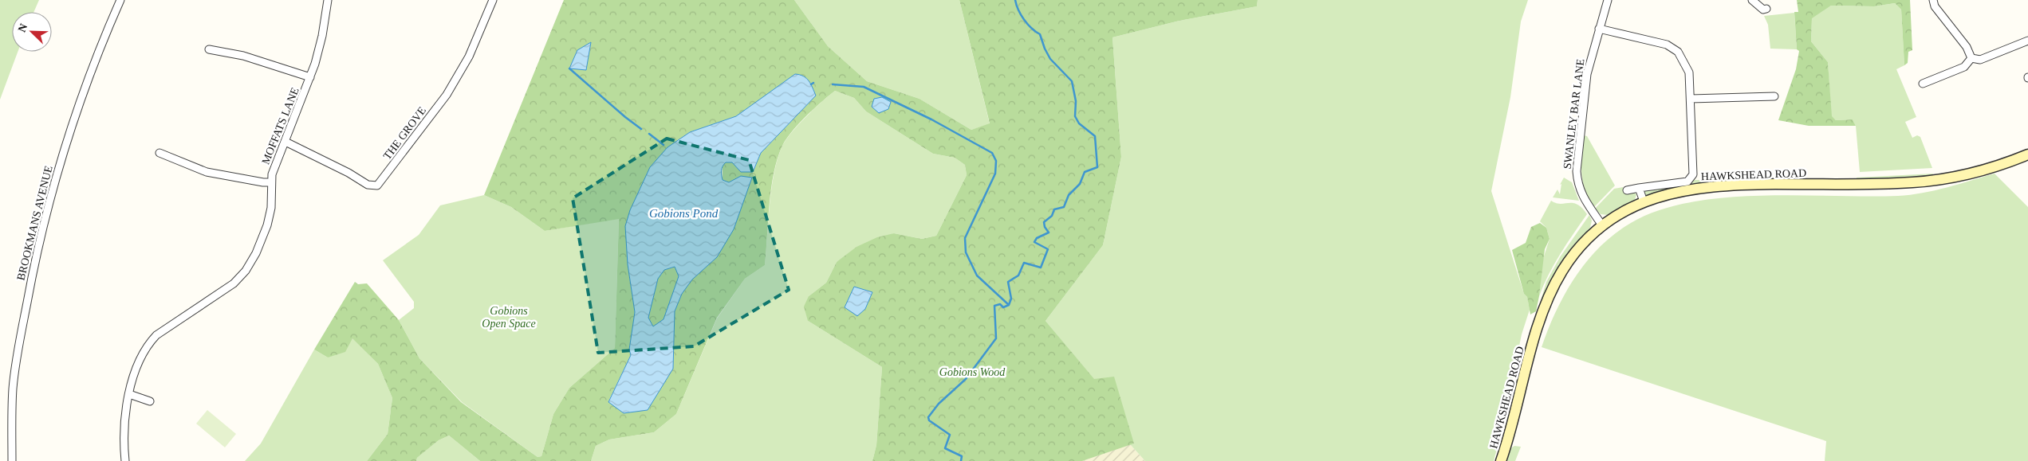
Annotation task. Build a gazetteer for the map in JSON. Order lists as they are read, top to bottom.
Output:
{
  "streets": {
    "street": [
      "SWANLEY BAR LANE",
      "MOFFATS LANE",
      "THE GROVE",
      "HAWKSHEAD ROAD",
      "BROOKMANS AVENUE"
    ]
  },
  "crossings": [
    ["SWANLEY BAR LANE", "HAWKSHEAD ROAD"],
    ["MOFFATS LANE", "THE GROVE"]
  ],
  "water": ["Gobions Pond"],
  "parks": ["Gobions Open Space", "Gobions Wood"],
  "north": "top left"
}
